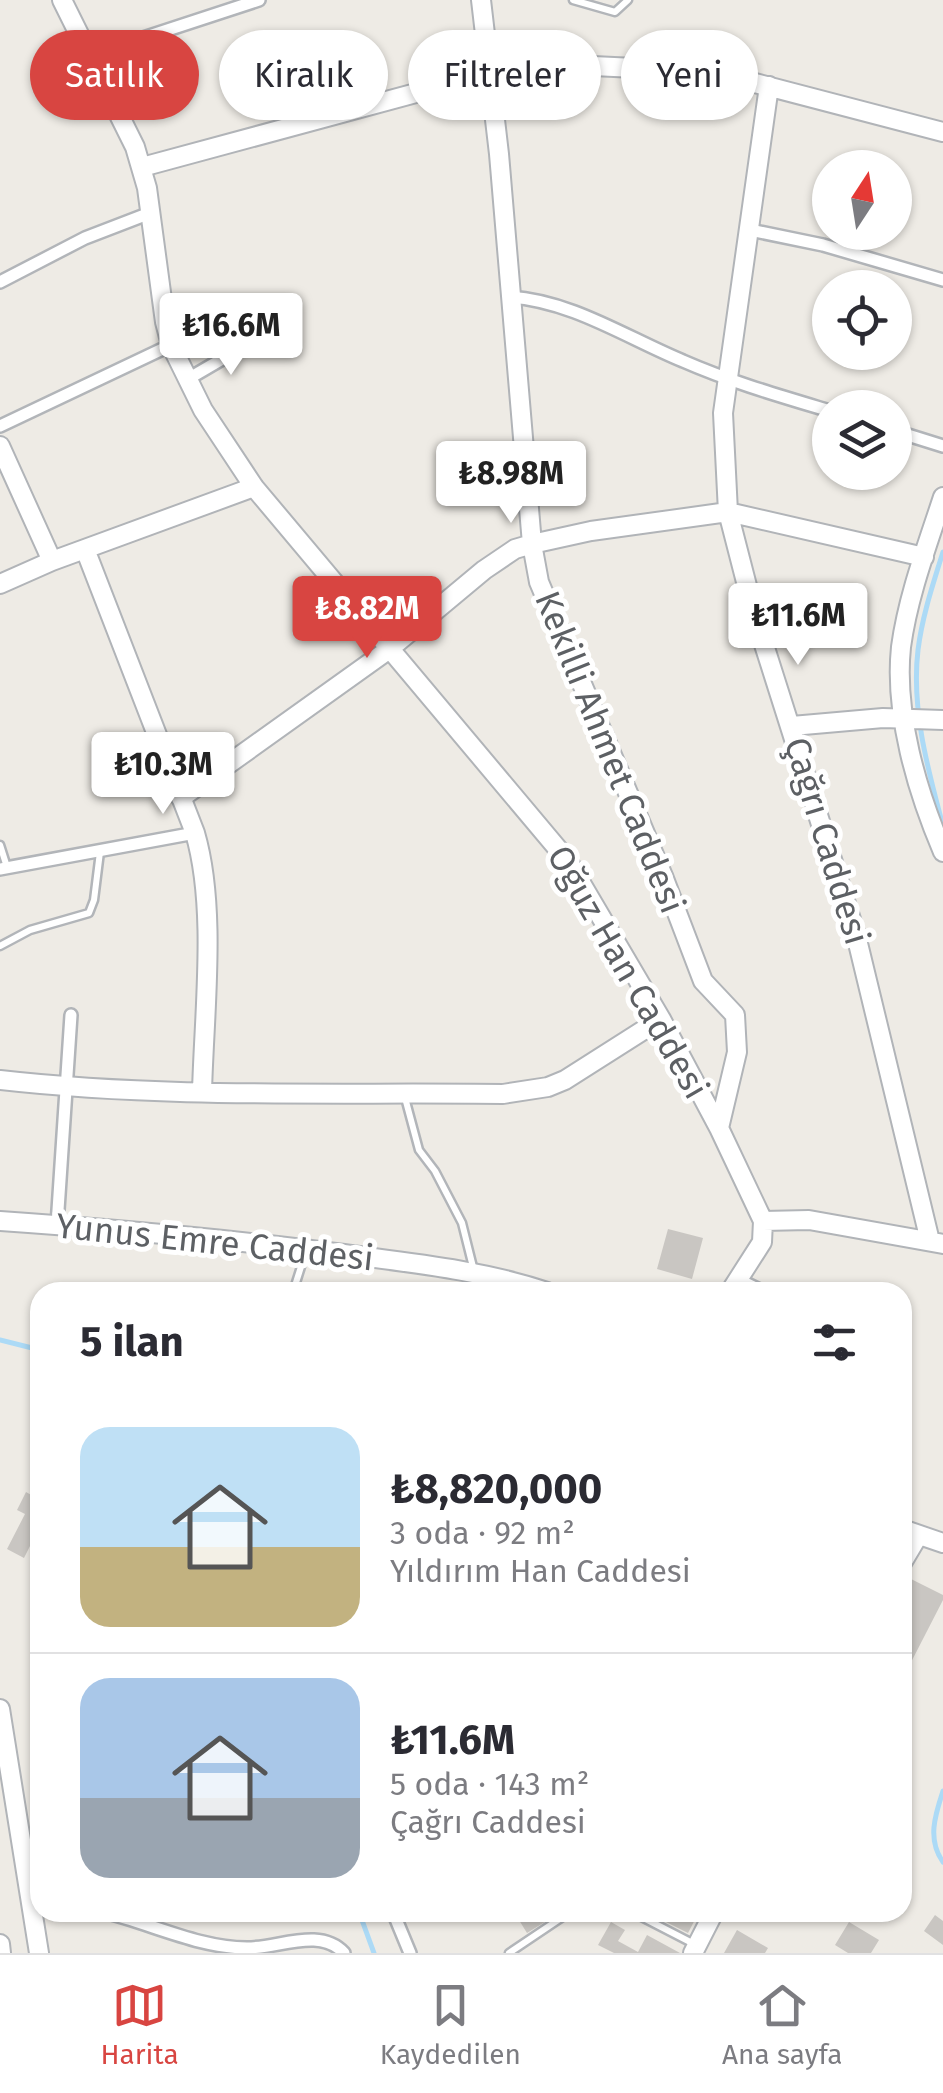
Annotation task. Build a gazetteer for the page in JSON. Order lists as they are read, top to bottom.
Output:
{
  "streets": {
    "street": [
      "Kekilli Ahmet Caddesi",
      "Çağrı Caddesi",
      "Oğuz Han Caddesi",
      "Yunus Emre Caddesi"
    ]
  },
  "crossings": [
    ["Kekilli Ahmet Caddesi", "Oğuz Han Caddesi"]
  ],
  "north": "top",
  "page": {
    "chip": [
      "Satılık",
      "Kiralık",
      "Filtreler",
      "Yeni"
    ],
    "price": [
      "₺16.6M",
      "₺8.98M",
      "₺8.82M",
      "₺11.6M",
      "₺10.3M"
    ],
    "heading": "5 ilan",
    "list": [
      {
        "name": "₺8,820,000",
        "note": "3 oda · 92 m² · Yıldırım Han Caddesi"
      },
      {
        "name": "₺11.6M",
        "note": "5 oda · 143 m² · Çağrı Caddesi"
      }
    ],
    "tabs": ["Harita", "Kaydedilen", "Ana sayfa"]
  }
}
